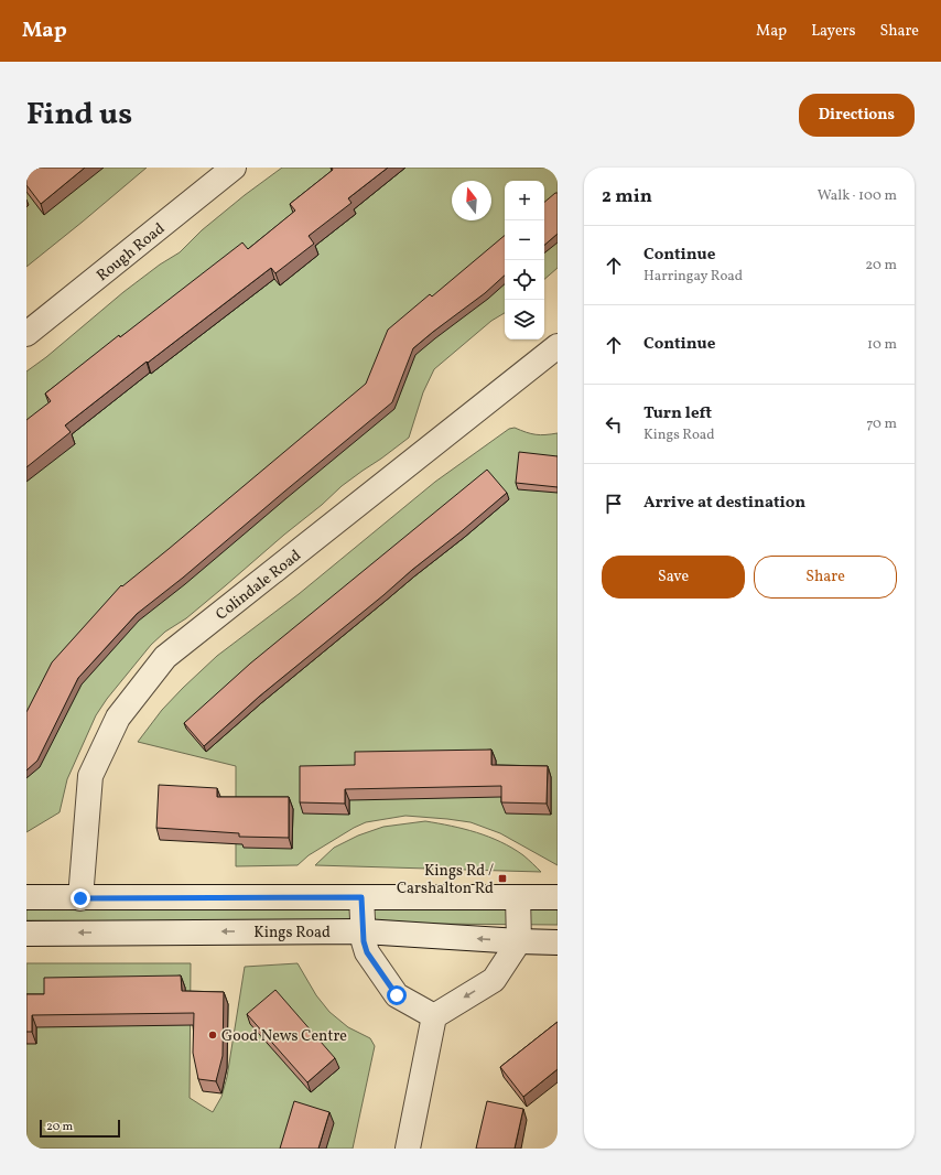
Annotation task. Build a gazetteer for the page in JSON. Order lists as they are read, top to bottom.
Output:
{
  "streets": {
    "street": ["Rough Road", "Colindale Road", "Kings Road"]
  },
  "places": {
    "transit": ["Kings Rd / Carshalton Rd"],
    "other": ["Good News Centre"]
  },
  "scale_bar": "20 m",
  "north": "top",
  "page": {
    "header": "Map",
    "nav": ["Map", "Layers", "Share"],
    "title": "Find us",
    "buttons": [
      "Directions",
      ["Save", "Share"]
    ],
    "heading": ["2 min", "Walk · 100 m"],
    "map_buttons": ["+", "−"],
    "list": [
      ["Continue", "Harringay Road", "20 m"],
      ["Continue", "10 m"],
      ["Turn left", "Kings Road", "70 m"],
      "Arrive at destination"
    ],
    "scale": "20 m"
  }
}
